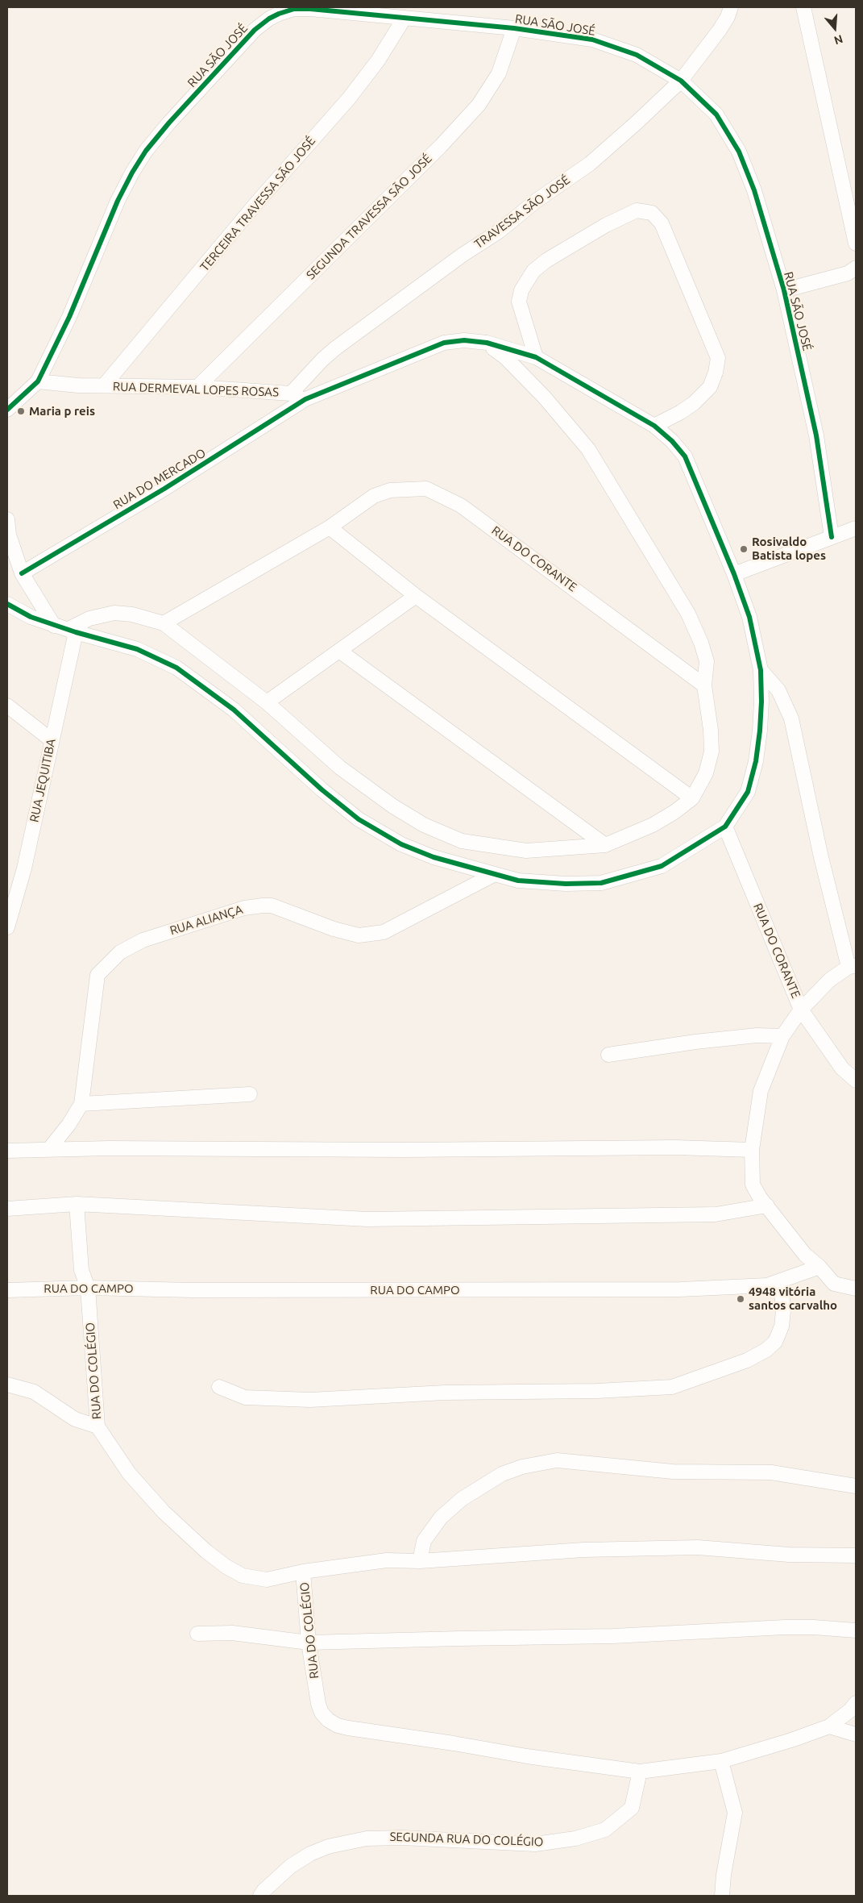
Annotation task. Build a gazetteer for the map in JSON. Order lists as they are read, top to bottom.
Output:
{
  "streets": {
    "street": [
      "RUA SÃO JOSÉ",
      "TERCEIRA TRAVESSA SÃO JOSÉ",
      "TRAVESSA SÃO JOSÉ",
      "SEGUNDA TRAVESSA SÃO JOSÉ",
      "RUA DERMEVAL LOPES ROSAS",
      "RUA DO MERCADO",
      "RUA DO CORANTE",
      "RUA JEQUITIBA",
      "RUA ALIANÇA",
      "RUA DO CAMPO",
      "RUA DO COLÉGIO",
      "SEGUNDA RUA DO COLÉGIO"
    ]
  },
  "crossings": [
    ["RUA SÃO JOSÉ", "TERCEIRA TRAVESSA SÃO JOSÉ"],
    ["RUA SÃO JOSÉ", "TRAVESSA SÃO JOSÉ"],
    ["RUA SÃO JOSÉ", "SEGUNDA TRAVESSA SÃO JOSÉ"],
    ["RUA SÃO JOSÉ", "RUA DERMEVAL LOPES ROSAS"],
    ["TERCEIRA TRAVESSA SÃO JOSÉ", "RUA DERMEVAL LOPES ROSAS"],
    ["TRAVESSA SÃO JOSÉ", "RUA DERMEVAL LOPES ROSAS"],
    ["SEGUNDA TRAVESSA SÃO JOSÉ", "RUA DERMEVAL LOPES ROSAS"],
    ["RUA DERMEVAL LOPES ROSAS", "RUA DO MERCADO"],
    ["RUA DO CORANTE", "RUA DO CAMPO"],
    ["RUA DO CAMPO", "RUA DO COLÉGIO"],
    ["RUA DO COLÉGIO", "SEGUNDA RUA DO COLÉGIO"]
  ],
  "places": ["Maria p reis", "Rosivaldo Batista lopes", "4948 vitória santos carvalho"],
  "north": "bottom"
}
